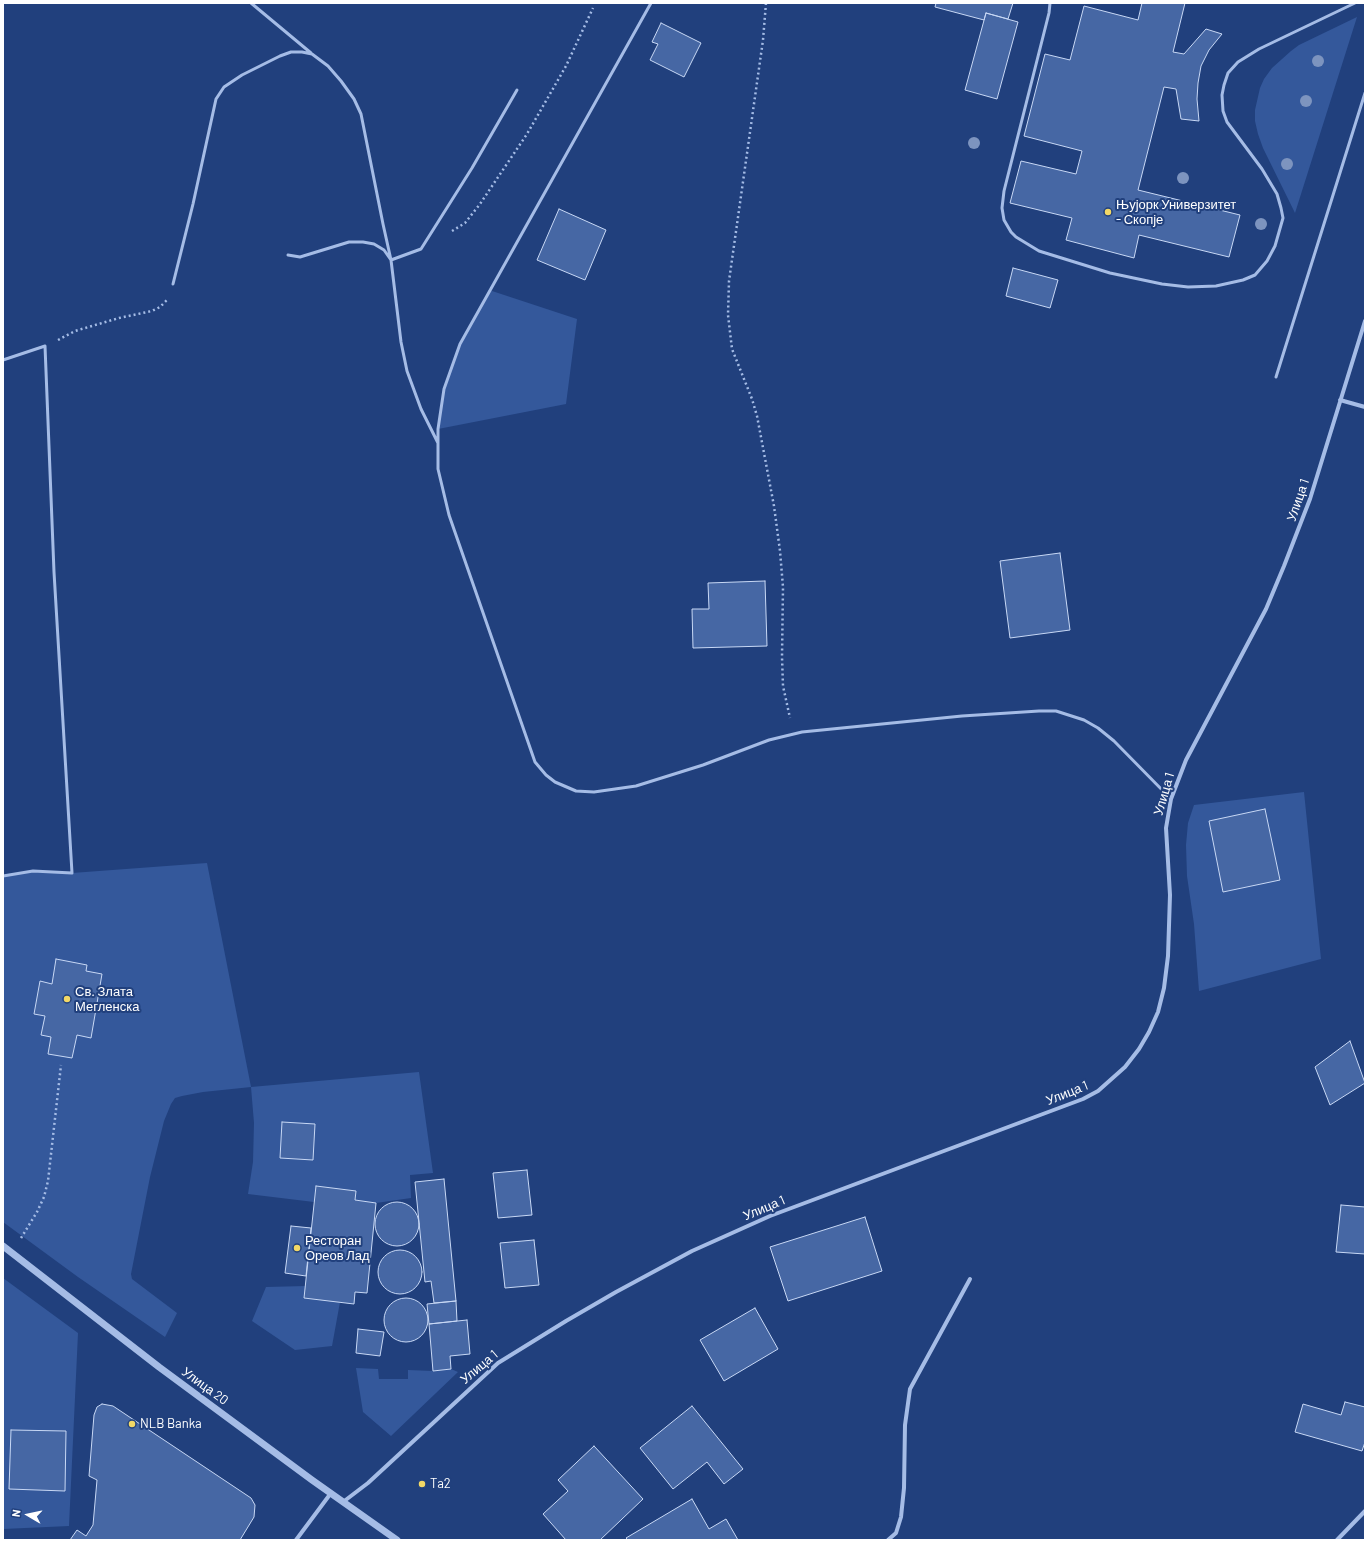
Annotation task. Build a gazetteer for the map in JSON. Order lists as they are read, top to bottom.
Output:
{
  "streets": {
    "street": ["Улица 1", "Улица 20"]
  },
  "crossings": [
    ["Улица 1", "Улица 20"]
  ],
  "places": [
    "Њујорк Универзитет - Скопје",
    "Св. Злата Мегленска",
    "Ресторан Ореов Лад",
    "NLB Banka",
    "Ta2"
  ],
  "north": "left"
}
